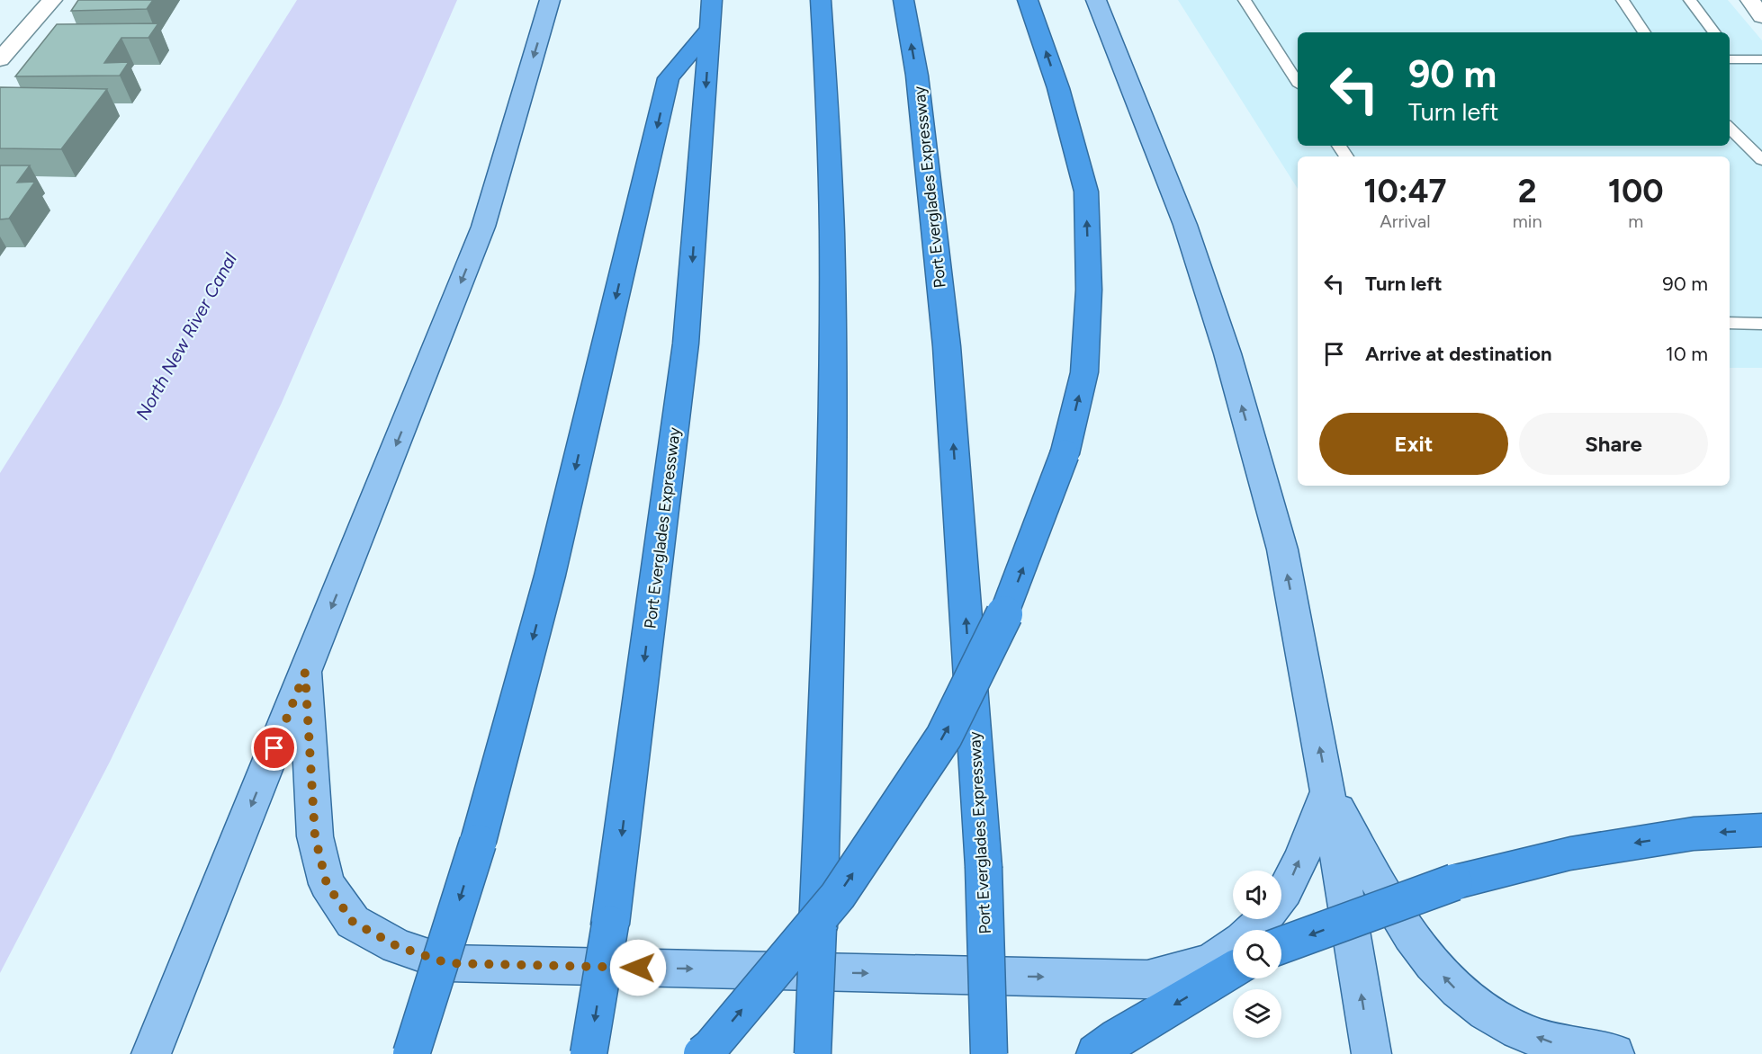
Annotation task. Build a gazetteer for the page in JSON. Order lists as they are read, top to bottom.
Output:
{
  "streets": {
    "highway": ["Port Everglades Expressway"]
  },
  "water": ["North New River Canal"],
  "page": {
    "turn": ["90 m", "Turn left"],
    "eta": [
      "10:47",
      "Arrival",
      "2",
      "min",
      "100",
      "m"
    ],
    "list": [
      {
        "name": "Turn left",
        "value": "90 m"
      },
      {
        "name": "Arrive at destination",
        "value": "10 m"
      }
    ],
    "buttons": ["Exit", "Share"]
  }
}
